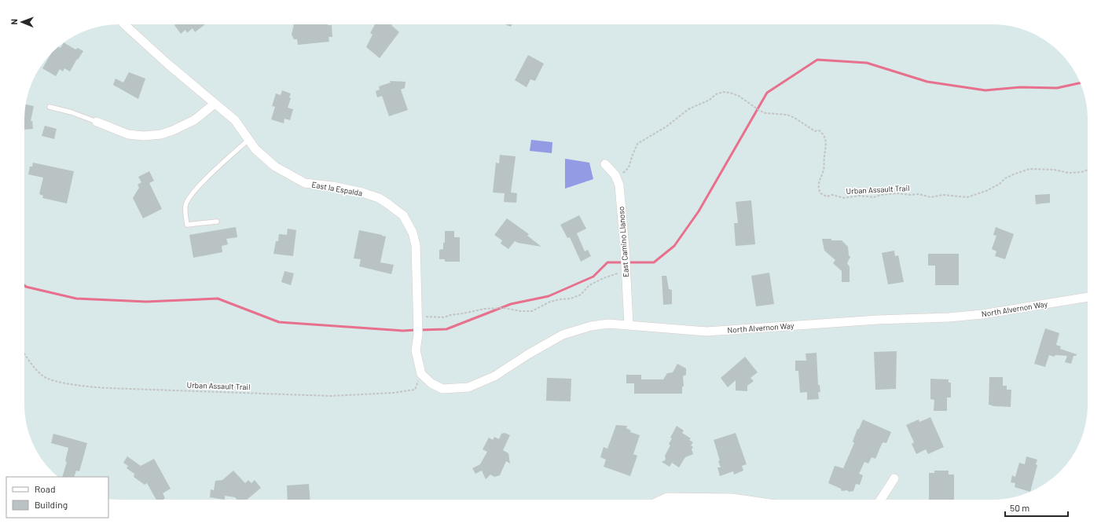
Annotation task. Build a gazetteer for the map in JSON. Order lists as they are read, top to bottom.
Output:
{
  "streets": {
    "street": ["East la Espalda", "East Camino Llanoso", "North Alvernon Way"],
    "path": ["Urban Assault Trail"]
  },
  "crossings": [
    ["East la Espalda", "Urban Assault Trail"],
    ["East la Espalda", "North Alvernon Way"],
    ["Urban Assault Trail", "East Camino Llanoso"],
    ["Urban Assault Trail", "North Alvernon Way"],
    ["East Camino Llanoso", "North Alvernon Way"]
  ],
  "legend": ["Road", "Building"],
  "scale_bar": "50 m",
  "north": "left"
}
